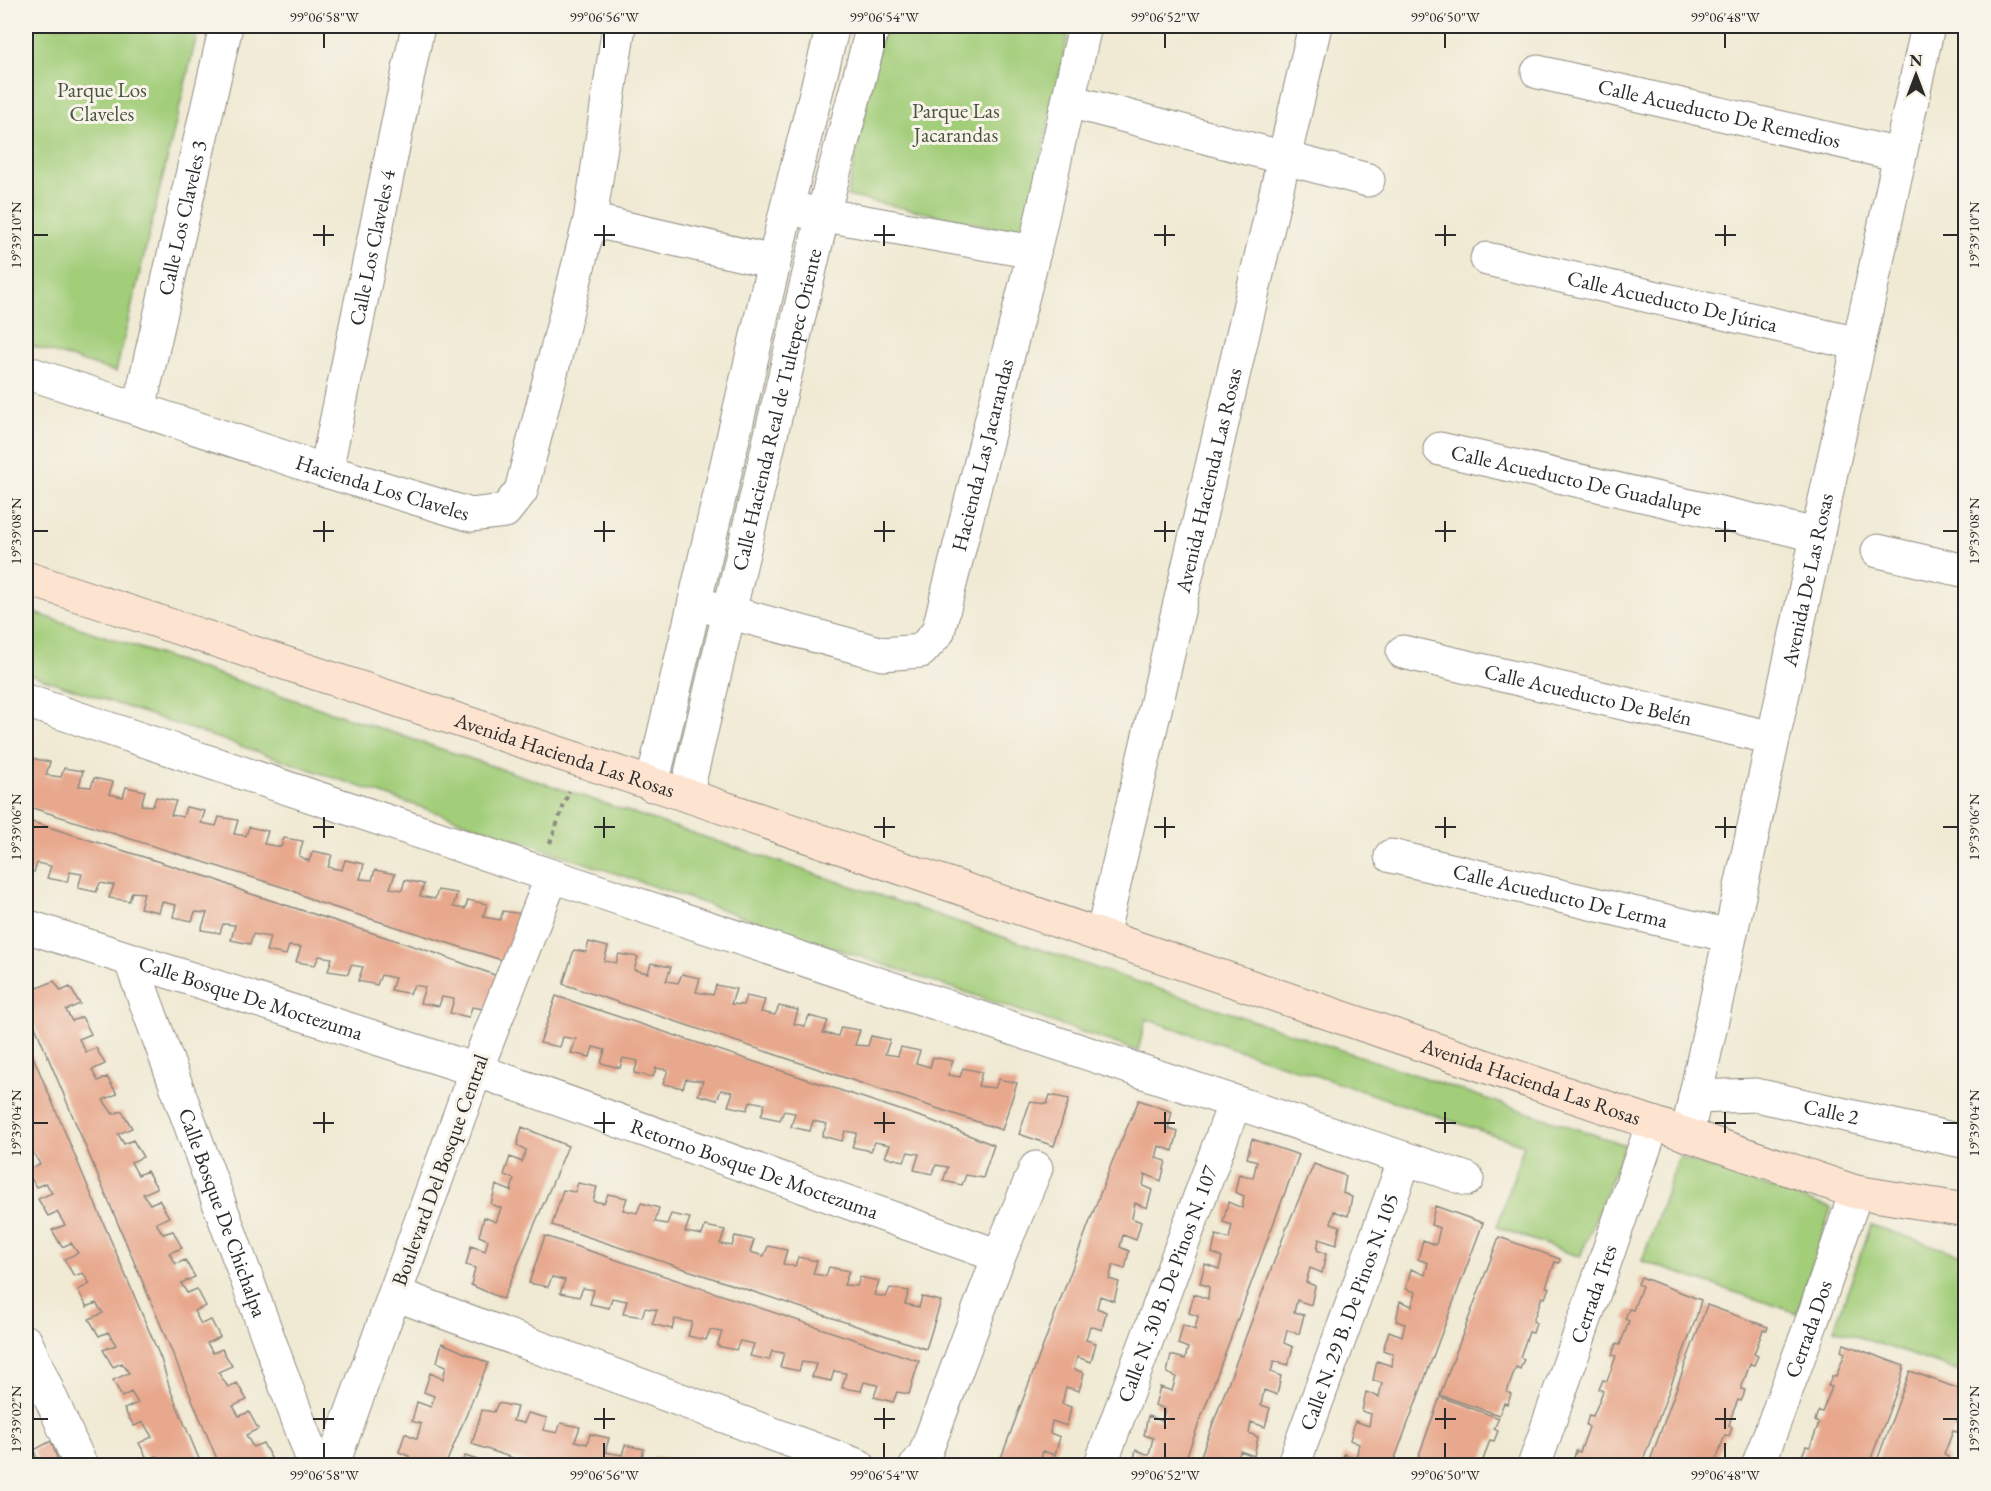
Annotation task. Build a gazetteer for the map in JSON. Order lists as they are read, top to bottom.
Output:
{
  "streets": {
    "main road": ["Avenida Hacienda Las Rosas"],
    "street": [
      "Calle Acueducto De Remedios",
      "Calle Los Claveles 3",
      "Calle Los Claveles 4",
      "Calle Acueducto De Júrica",
      "Calle Hacienda Real de Tultepec Oriente",
      "Hacienda Las Jacarandas",
      "Calle Acueducto De Guadalupe",
      "Hacienda Los Claveles",
      "Avenida De Las Rosas",
      "Calle Acueducto De Belén",
      "Calle Acueducto De Lerma",
      "Calle Bosque De Moctezuma",
      "Calle 2",
      "Retorno Bosque De Moctezuma",
      "Boulevard Del Bosque Central",
      "Calle Bosque De Chichalpa",
      "Calle N. 30 B. De Pinos N. 107",
      "Cerrada Tres",
      "Calle N. 29 B. De Pinos N. 105",
      "Cerrada Dos"
    ]
  },
  "crossings": [
    ["Calle Acueducto De Remedios", "Avenida De Las Rosas"],
    ["Calle Los Claveles 3", "Hacienda Los Claveles"],
    ["Calle Los Claveles 4", "Hacienda Los Claveles"],
    ["Calle Acueducto De Júrica", "Avenida De Las Rosas"],
    ["Calle Hacienda Real de Tultepec Oriente", "Hacienda Las Jacarandas"],
    ["Calle Hacienda Real de Tultepec Oriente", "Avenida Hacienda Las Rosas"],
    ["Calle Acueducto De Guadalupe", "Avenida De Las Rosas"],
    ["Avenida Hacienda Las Rosas", "Avenida De Las Rosas"],
    ["Avenida Hacienda Las Rosas", "Cerrada Tres"],
    ["Avenida Hacienda Las Rosas", "Cerrada Dos"],
    ["Avenida De Las Rosas", "Calle Acueducto De Belén"],
    ["Avenida De Las Rosas", "Calle Acueducto De Lerma"],
    ["Avenida De Las Rosas", "Calle 2"],
    ["Calle Bosque De Moctezuma", "Retorno Bosque De Moctezuma"],
    ["Calle Bosque De Moctezuma", "Boulevard Del Bosque Central"],
    ["Calle Bosque De Moctezuma", "Calle Bosque De Chichalpa"],
    ["Retorno Bosque De Moctezuma", "Boulevard Del Bosque Central"]
  ],
  "parks": ["Parque Los Claveles", "Parque Las Jacarandas"],
  "north": "top",
  "coordinates": [
    "99°06'58\"W",
    "99°06'56\"W",
    "99°06'54\"W",
    "99°06'52\"W",
    "99°06'50\"W",
    "99°06'48\"W",
    "19°39'10\"N",
    "19°39'08\"N",
    "19°39'06\"N",
    "19°39'04\"N",
    "19°39'02\"N"
  ]
}
